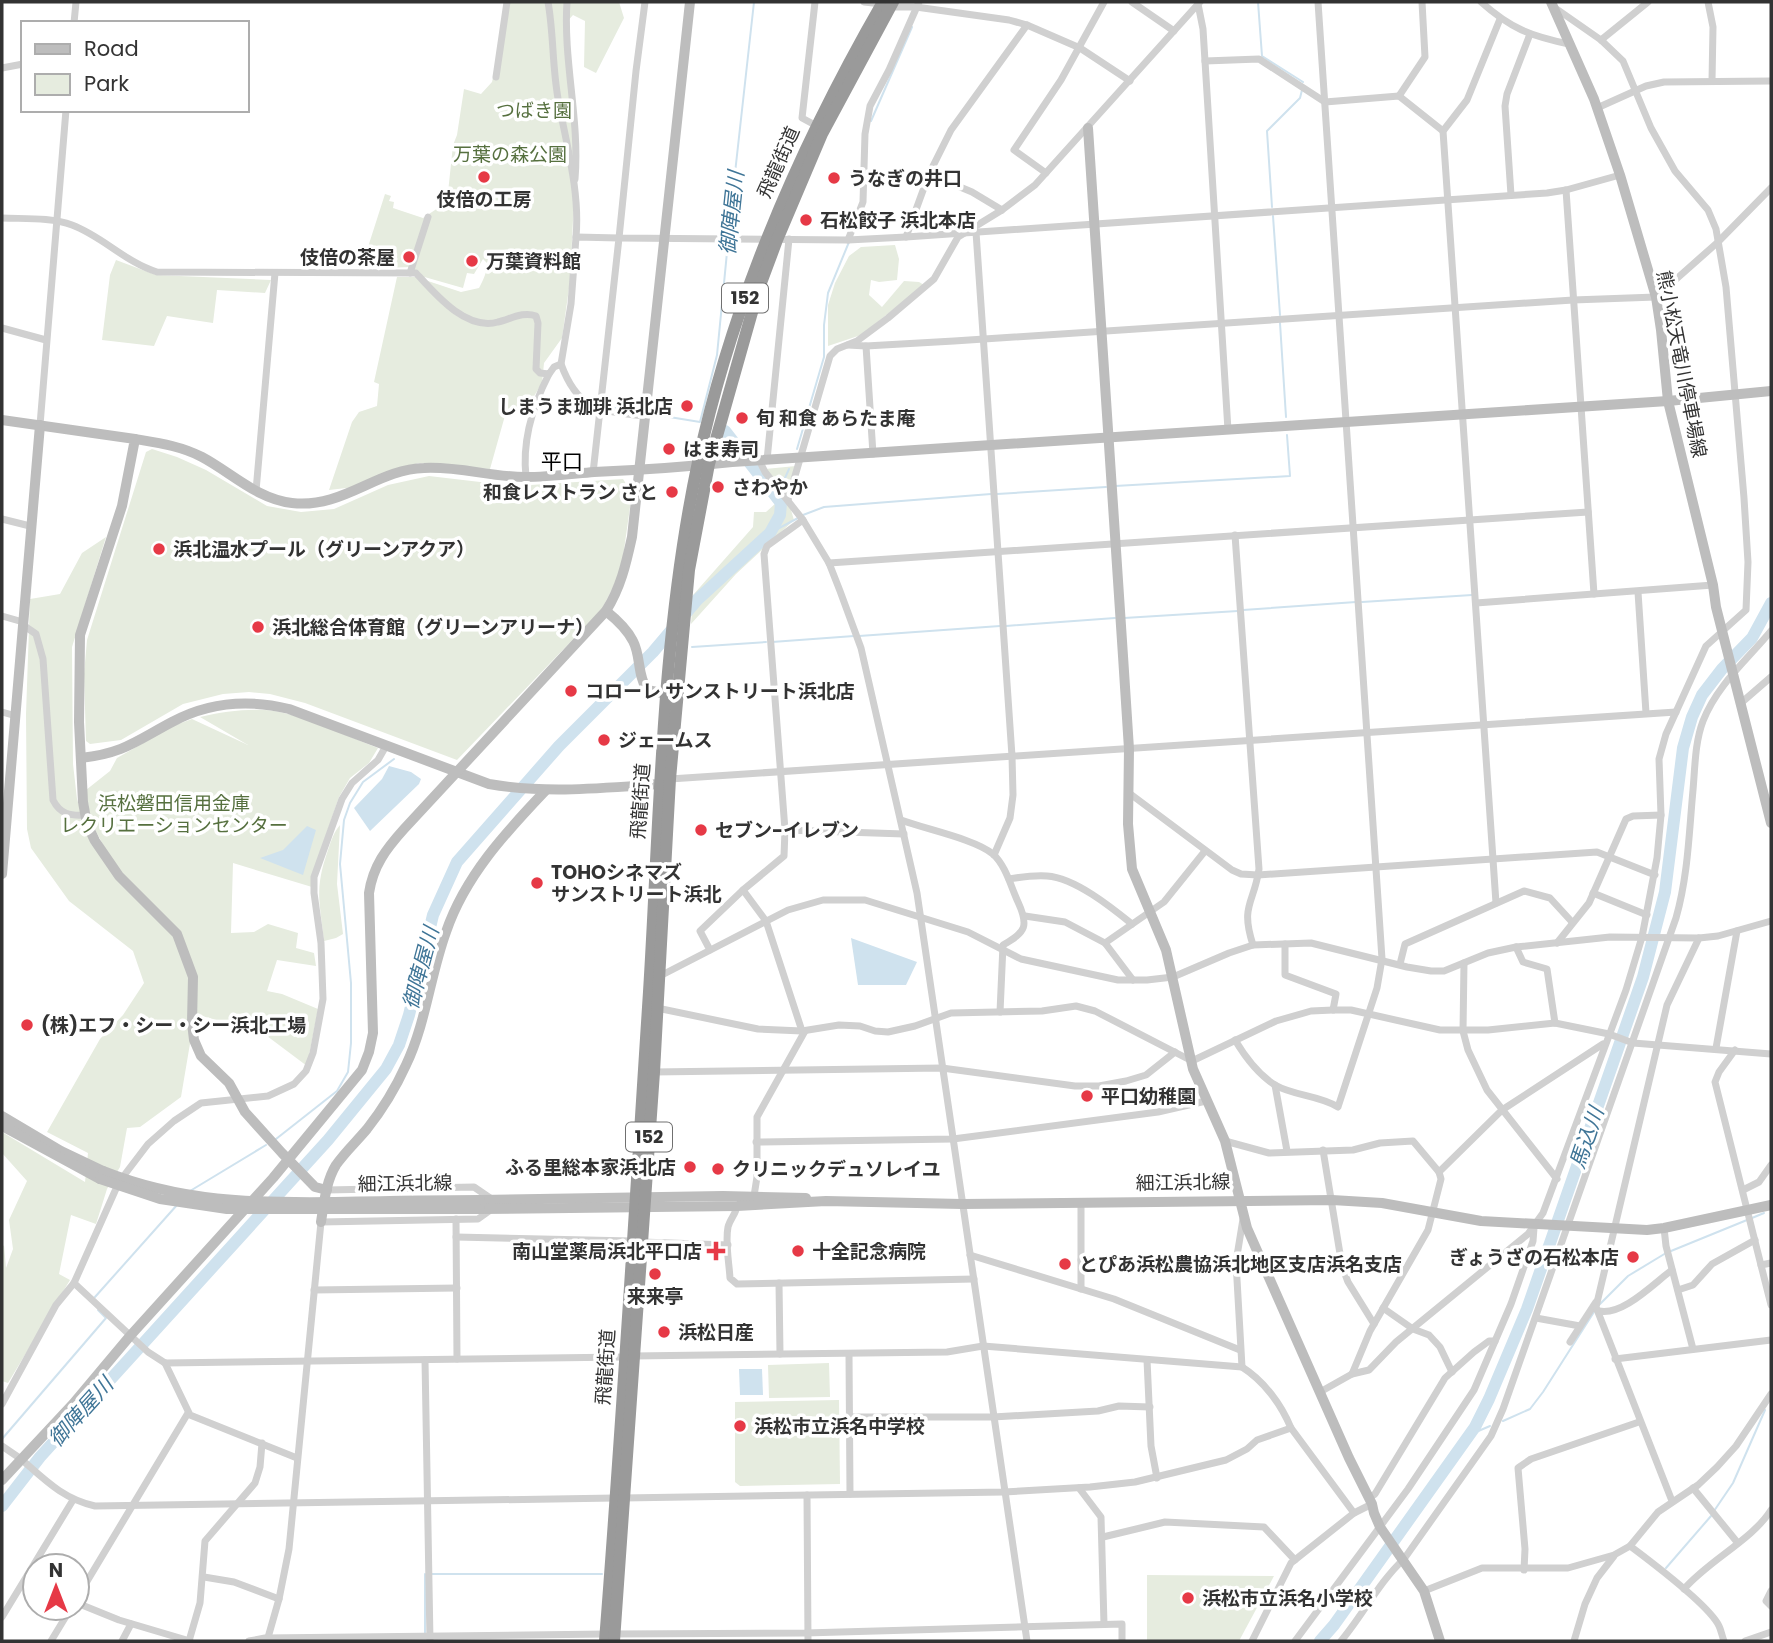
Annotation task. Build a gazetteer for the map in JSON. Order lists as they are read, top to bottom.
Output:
{
  "streets": {
    "highway": ["飛龍街道", "152"],
    "street": ["熊小松天竜川停車場線", "細江浜北線"]
  },
  "crossings": [
    ["飛龍街道", "細江浜北線"]
  ],
  "districts": ["平口"],
  "water": ["御陣屋川", "馬込川"],
  "parks": ["つばき園", "万葉の森公園", "浜松磐田信用金庫 レクリエーションセンター"],
  "places": {
    "other": [
      "伎倍の工房",
      "うなぎの井口",
      "石松餃子 浜北本店",
      "伎倍の茶屋",
      "万葉資料館",
      "しまうま珈琲 浜北店",
      "旬 和食 あらたま庵",
      "はま寿司",
      "さわやか",
      "和食レストラン さと",
      "浜北温水プール（グリーンアクア）",
      "浜北総合体育館（グリーンアリーナ）",
      "コローレ サンストリート浜北店",
      "ジェームス",
      "セブン-イレブン",
      "TOHOシネマズ サンストリート浜北",
      "(株)エフ・シー・シー浜北工場",
      "平口幼稚園",
      "ふる里総本家浜北店",
      "クリニックデュソレイユ",
      "十全記念病院",
      "ぎょうざの石松本店",
      "とぴあ浜松農協浜北地区支店浜名支店",
      "来来亭",
      "浜松日産",
      "浜松市立浜名中学校",
      "浜松市立浜名小学校"
    ],
    "health": ["南山堂薬局浜北平口店"]
  },
  "legend": ["Road", "Park"],
  "north": "top"
}
